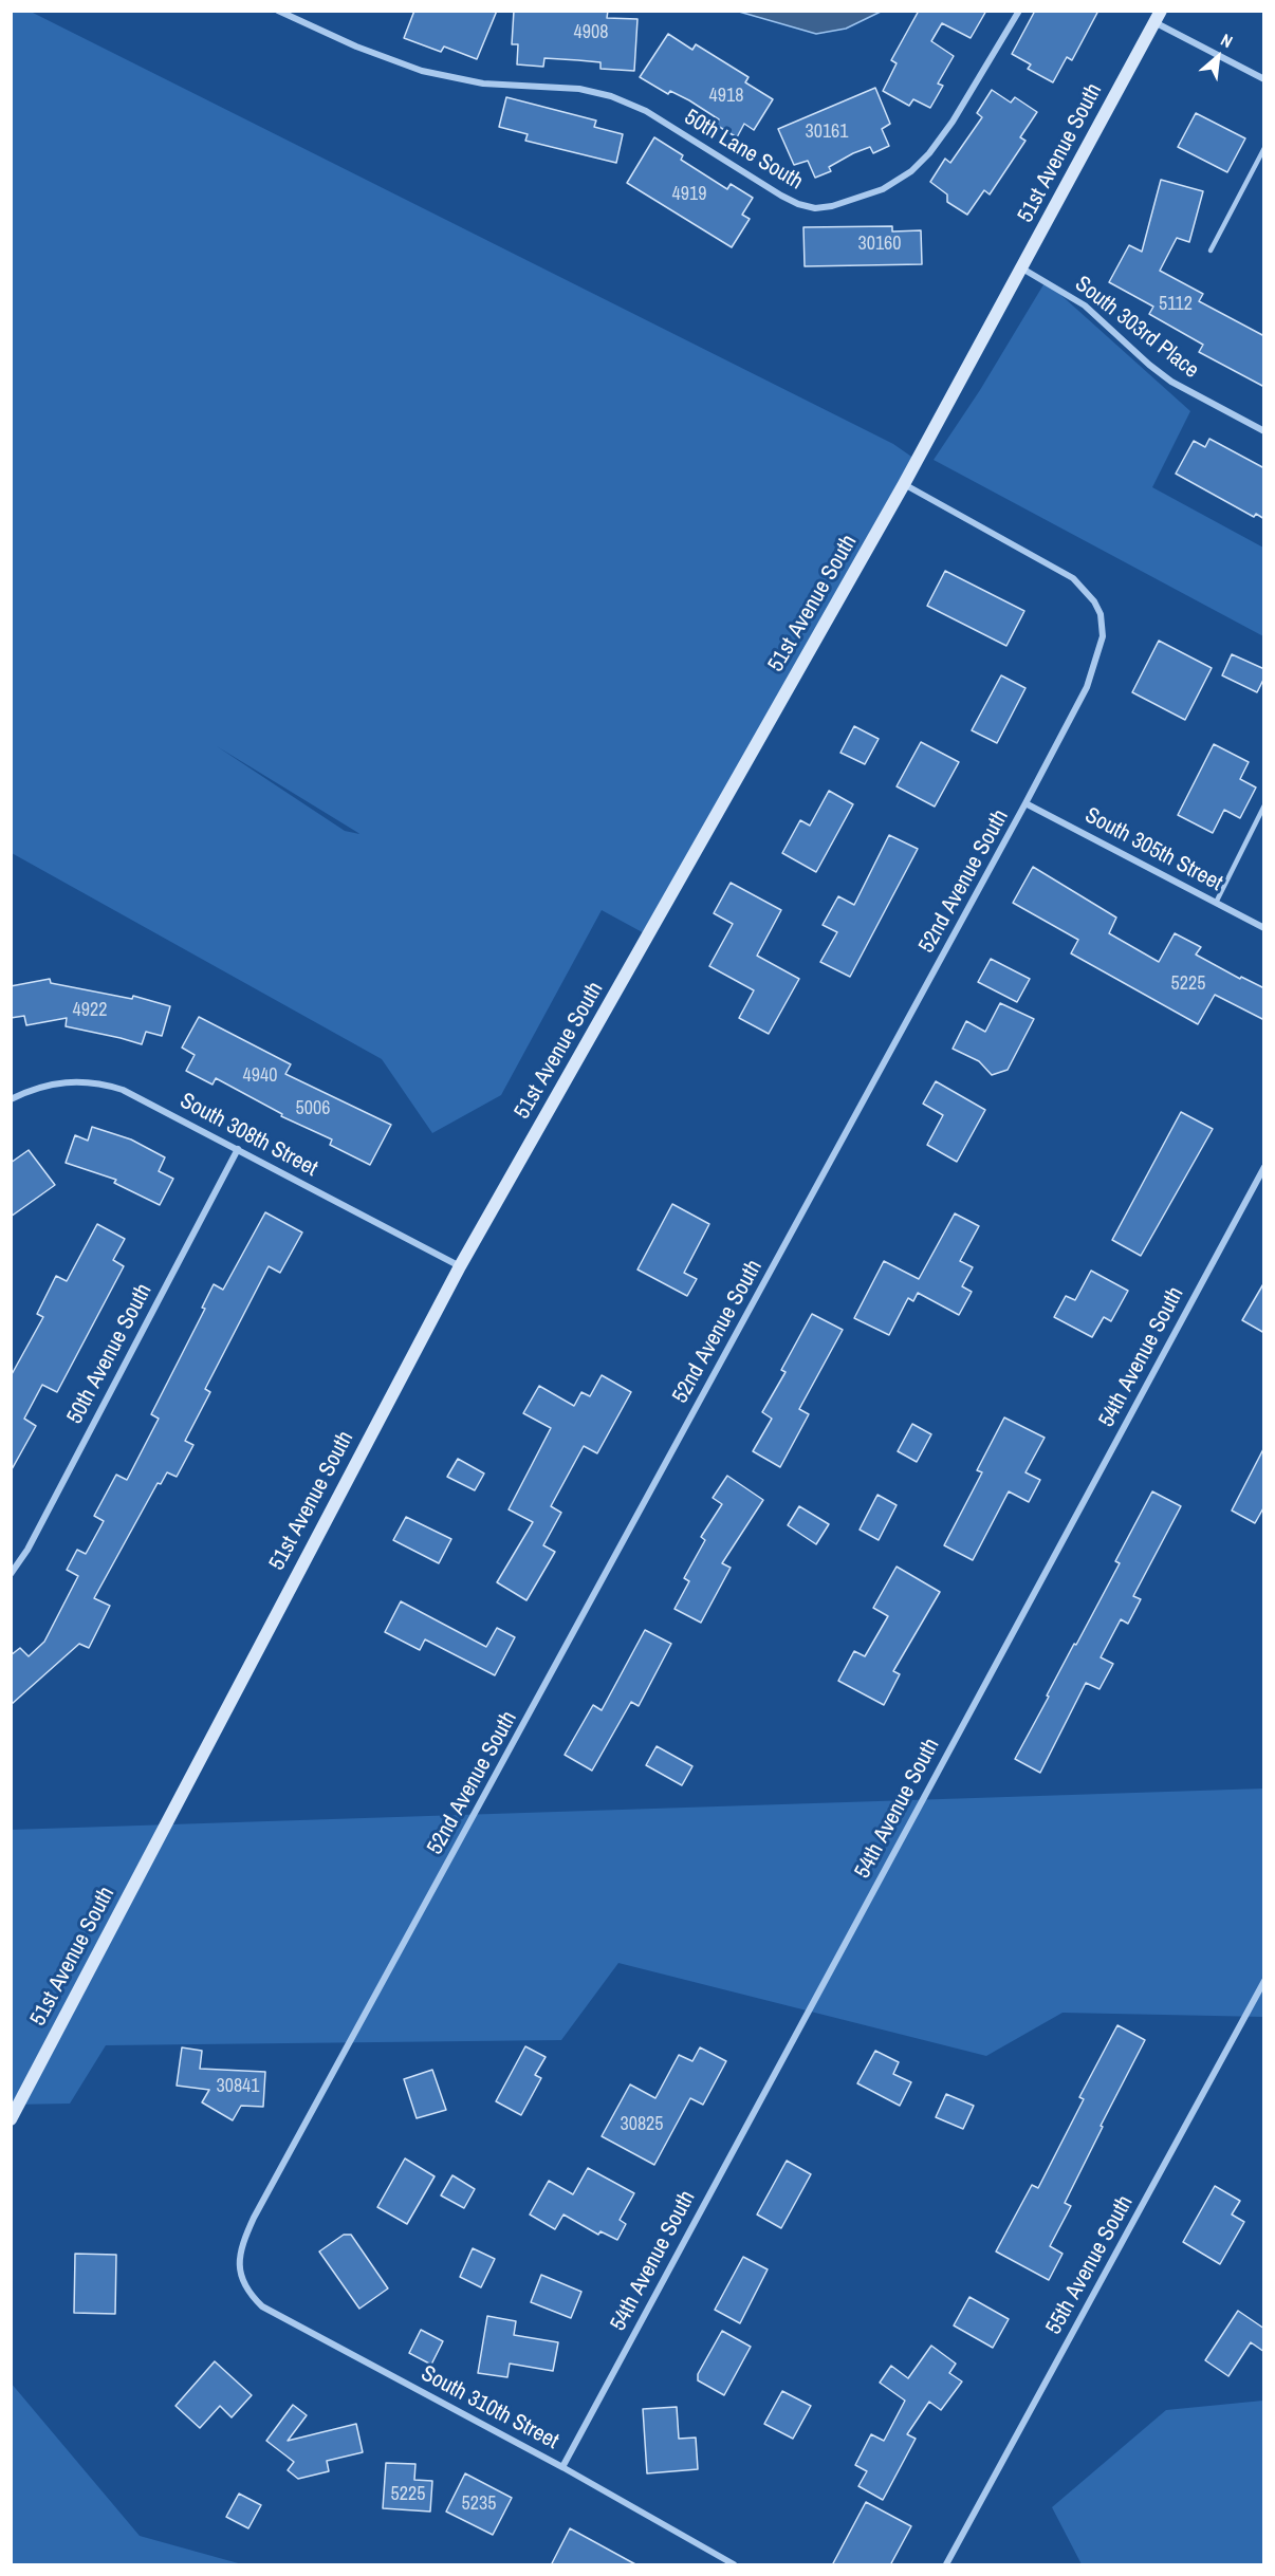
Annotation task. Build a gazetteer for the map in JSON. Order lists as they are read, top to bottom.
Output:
{
  "streets": {
    "main road": ["51st Avenue South"],
    "street": [
      "50th Lane South",
      "South 303rd Place",
      "South 305th Street",
      "52nd Avenue South",
      "South 308th Street",
      "50th Avenue South",
      "54th Avenue South",
      "55th Avenue South",
      "South 310th Street"
    ]
  },
  "crossings": [
    ["51st Avenue South", "South 303rd Place"],
    ["51st Avenue South", "52nd Avenue South"],
    ["51st Avenue South", "South 308th Street"],
    ["South 305th Street", "52nd Avenue South"],
    ["52nd Avenue South", "South 310th Street"],
    ["South 308th Street", "50th Avenue South"],
    ["54th Avenue South", "South 310th Street"]
  ],
  "house_numbers": [
    "4908",
    "4918",
    "30161",
    "4919",
    "30160",
    "5112",
    "5225",
    "4922",
    "4940",
    "5006",
    "30841",
    "30825",
    "5225",
    "5235"
  ],
  "north": "top right"
}
